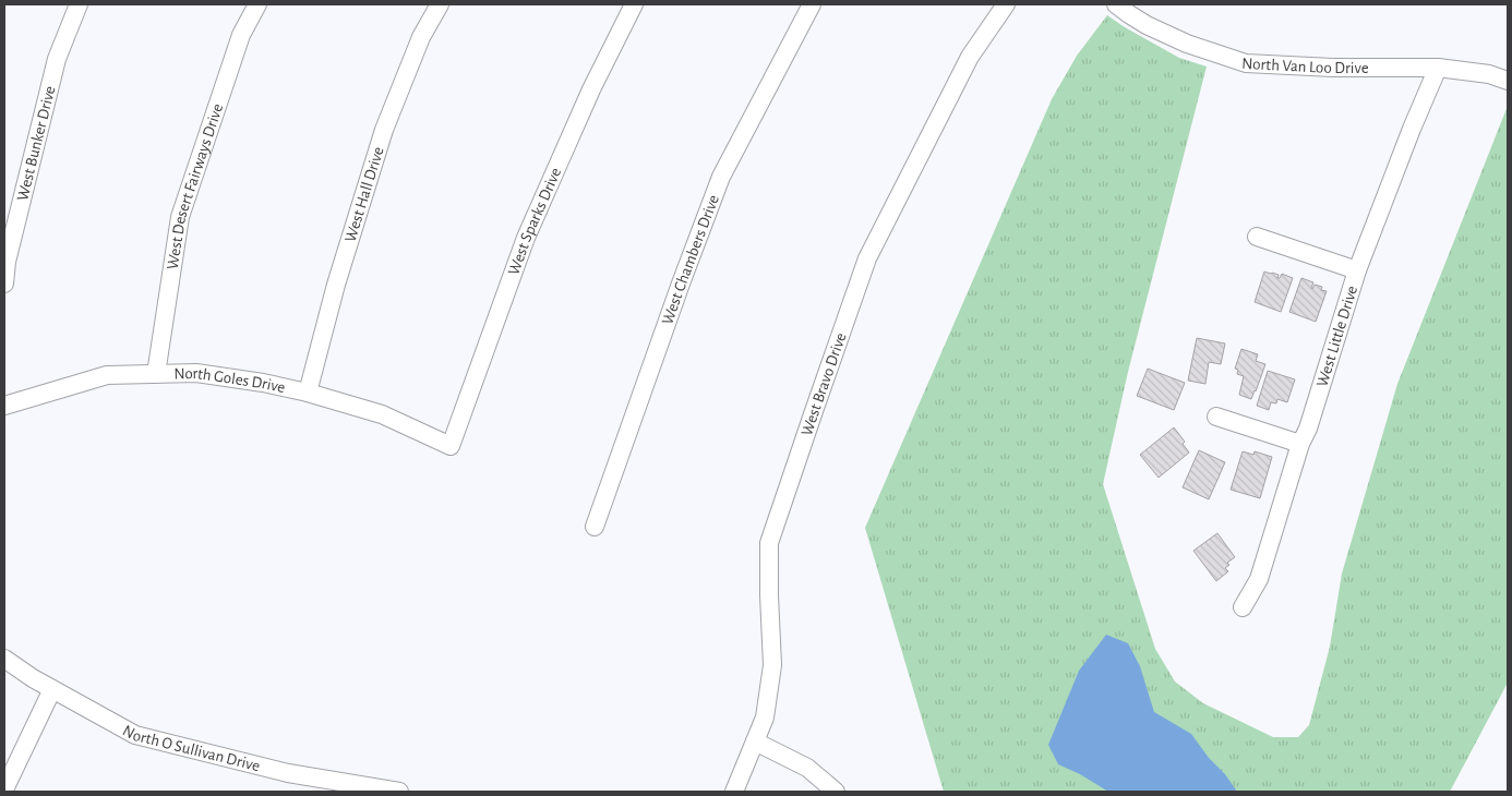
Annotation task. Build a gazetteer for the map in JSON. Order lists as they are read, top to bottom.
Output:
{
  "streets": {
    "street": [
      "North Van Loo Drive",
      "West Bunker Drive",
      "West Desert Fairways Drive",
      "West Hall Drive",
      "West Sparks Drive",
      "West Chambers Drive",
      "West Little Drive",
      "North Goles Drive",
      "West Bravo Drive",
      "North O Sullivan Drive"
    ]
  },
  "crossings": [
    ["North Van Loo Drive", "West Little Drive"],
    ["West Desert Fairways Drive", "North Goles Drive"],
    ["West Hall Drive", "North Goles Drive"],
    ["West Sparks Drive", "North Goles Drive"]
  ]
}
